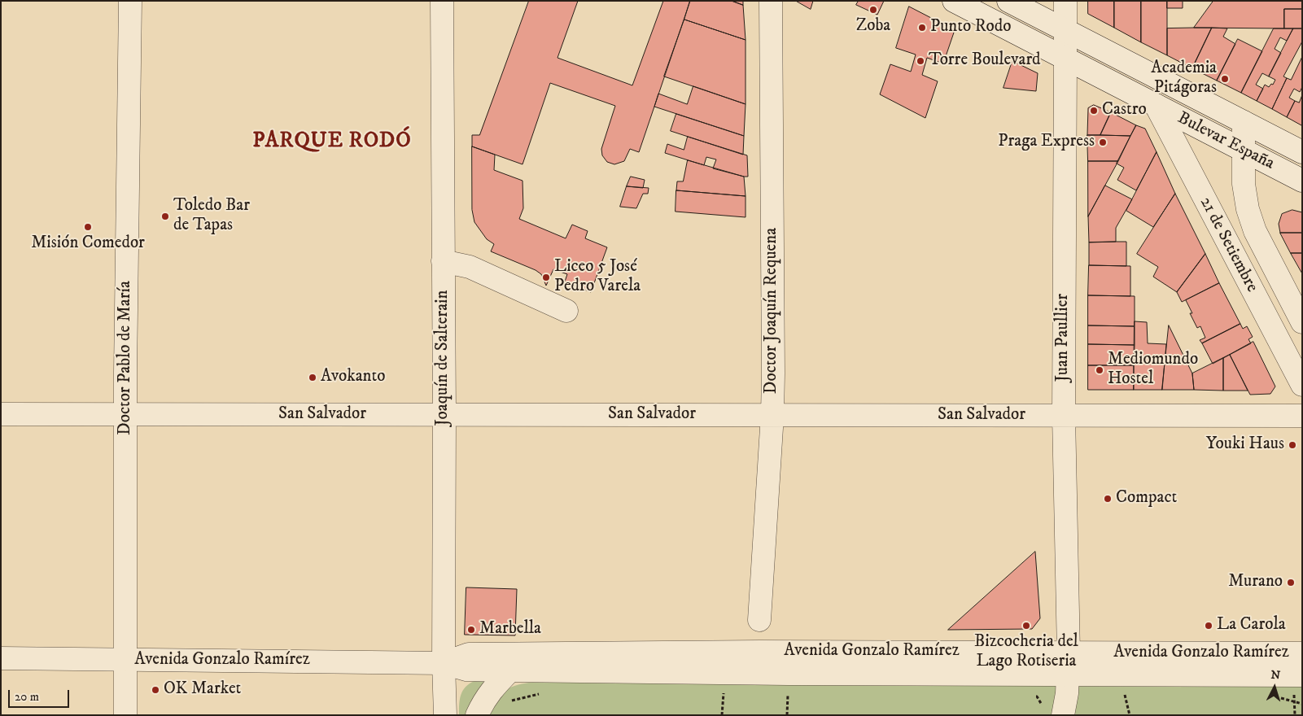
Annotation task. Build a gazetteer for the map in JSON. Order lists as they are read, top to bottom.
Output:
{
  "streets": {
    "street": [
      "Bulevar España",
      "21 de Setiembre",
      "Doctor Joaquín Requena",
      "Juan Paullier",
      "Doctor Pablo de María",
      "Joaquín de Salterain",
      "San Salvador",
      "Avenida Gonzalo Ramírez"
    ]
  },
  "crossings": [
    ["Bulevar España", "21 de Setiembre"],
    ["Bulevar España", "Juan Paullier"],
    ["Doctor Joaquín Requena", "San Salvador"],
    ["Juan Paullier", "San Salvador"],
    ["Juan Paullier", "Avenida Gonzalo Ramírez"],
    ["Doctor Pablo de María", "San Salvador"],
    ["Doctor Pablo de María", "Avenida Gonzalo Ramírez"],
    ["Joaquín de Salterain", "San Salvador"],
    ["Joaquín de Salterain", "Avenida Gonzalo Ramírez"]
  ],
  "districts": ["PARQUE RODÓ"],
  "places": [
    "Zoba",
    "Punto Rodo",
    "Torre Boulevard",
    "Academia Pitágoras",
    "Castro",
    "Praga Express",
    "Toledo Bar de Tapas",
    "Misión Comedor",
    "Liceo 5 José Pedro Varela",
    "Mediomundo Hostel",
    "Avokanto",
    "Youki Haus",
    "Compact",
    "Murano",
    "Bizcocheria del Lago Rotiseria",
    "La Carola",
    "Marbella",
    "OK Market"
  ],
  "scale_bar": "20 m",
  "north": "top"
}
